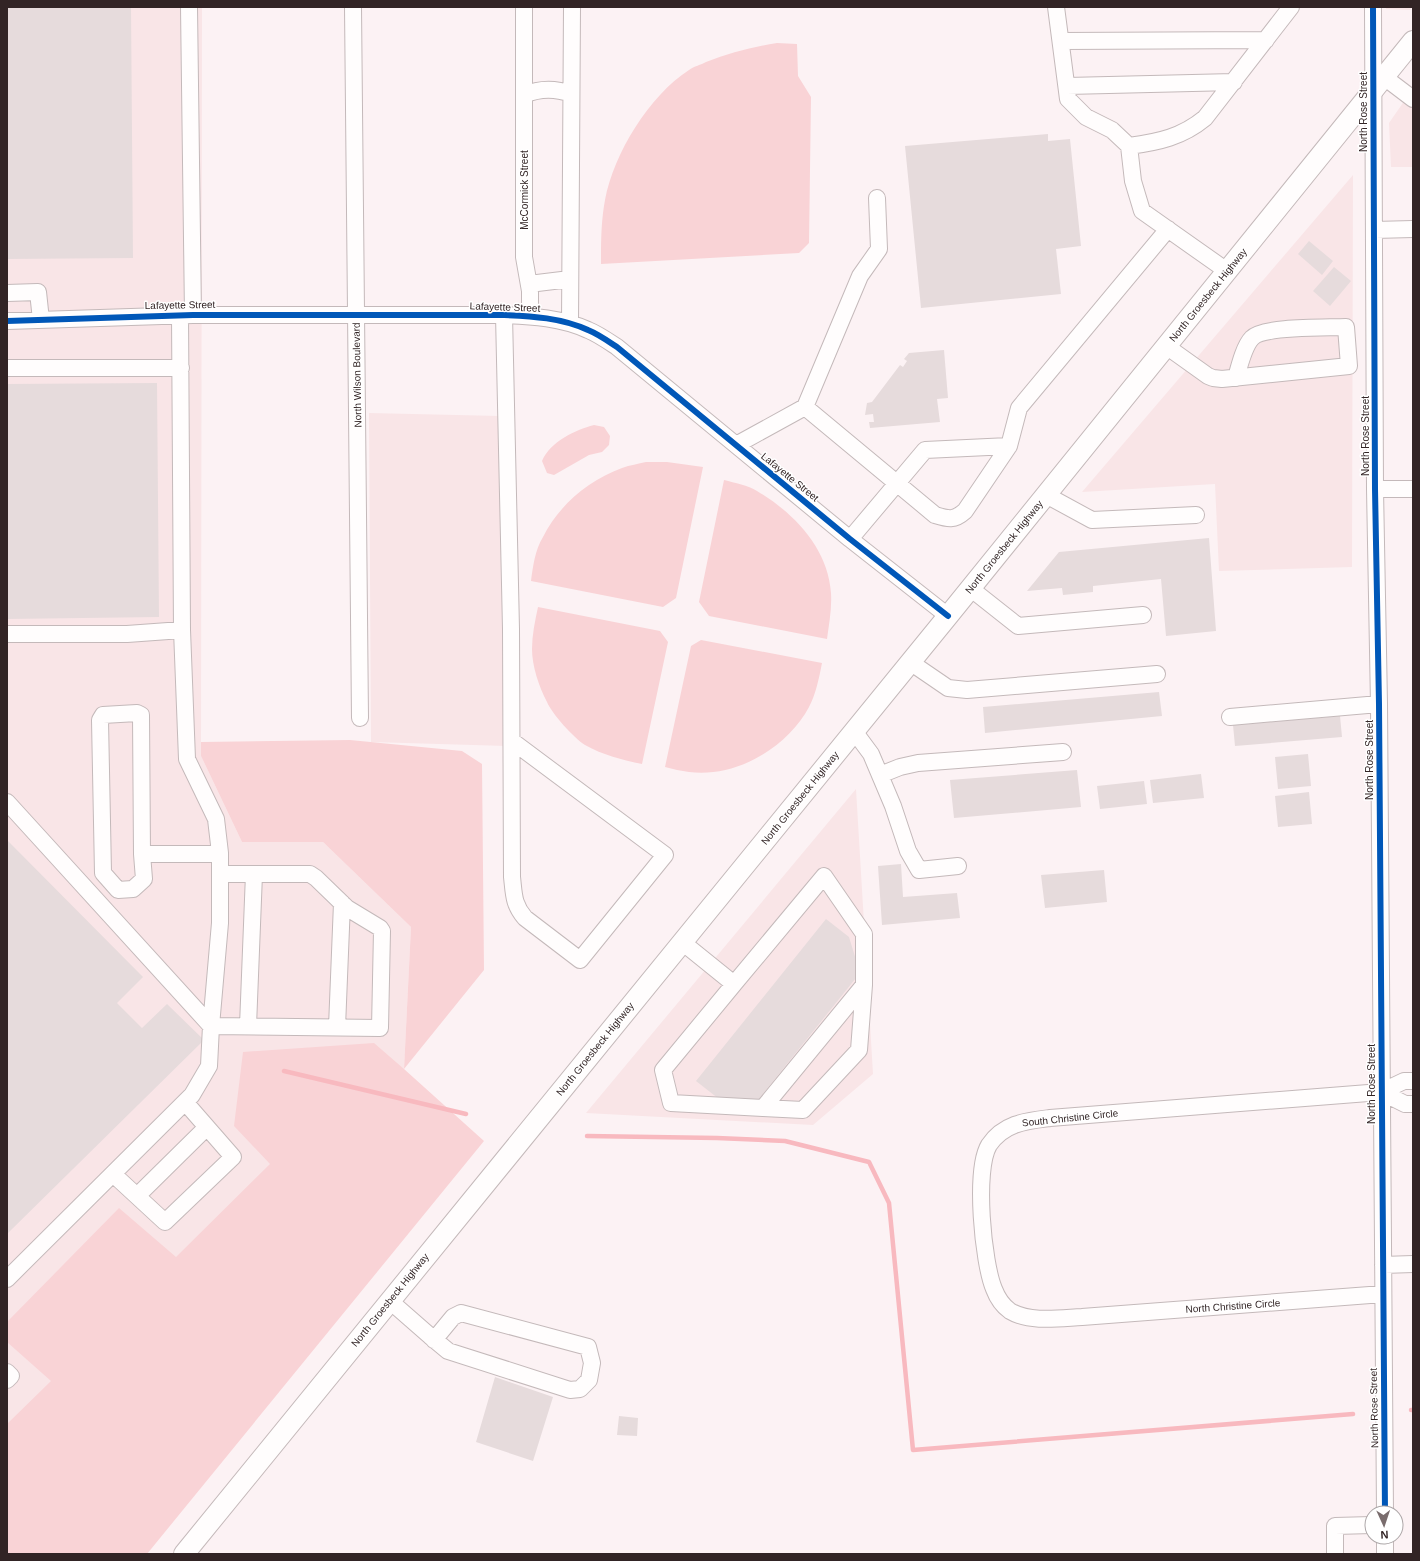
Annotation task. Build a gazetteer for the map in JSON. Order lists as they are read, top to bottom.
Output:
{
  "streets": {
    "main road": ["North Groesbeck Highway"],
    "street": [
      "North Rose Street",
      "McCormick Street",
      "Lafayette Street",
      "North Wilson Boulevard",
      "South Christine Circle",
      "North Christine Circle"
    ]
  },
  "crossings": [
    ["North Rose Street", "North Groesbeck Highway"],
    ["North Rose Street", "South Christine Circle"],
    ["North Rose Street", "North Christine Circle"],
    ["McCormick Street", "Lafayette Street"],
    ["North Groesbeck Highway", "Lafayette Street"],
    ["Lafayette Street", "North Wilson Boulevard"],
    ["South Christine Circle", "North Christine Circle"]
  ],
  "north": "bottom"
}
